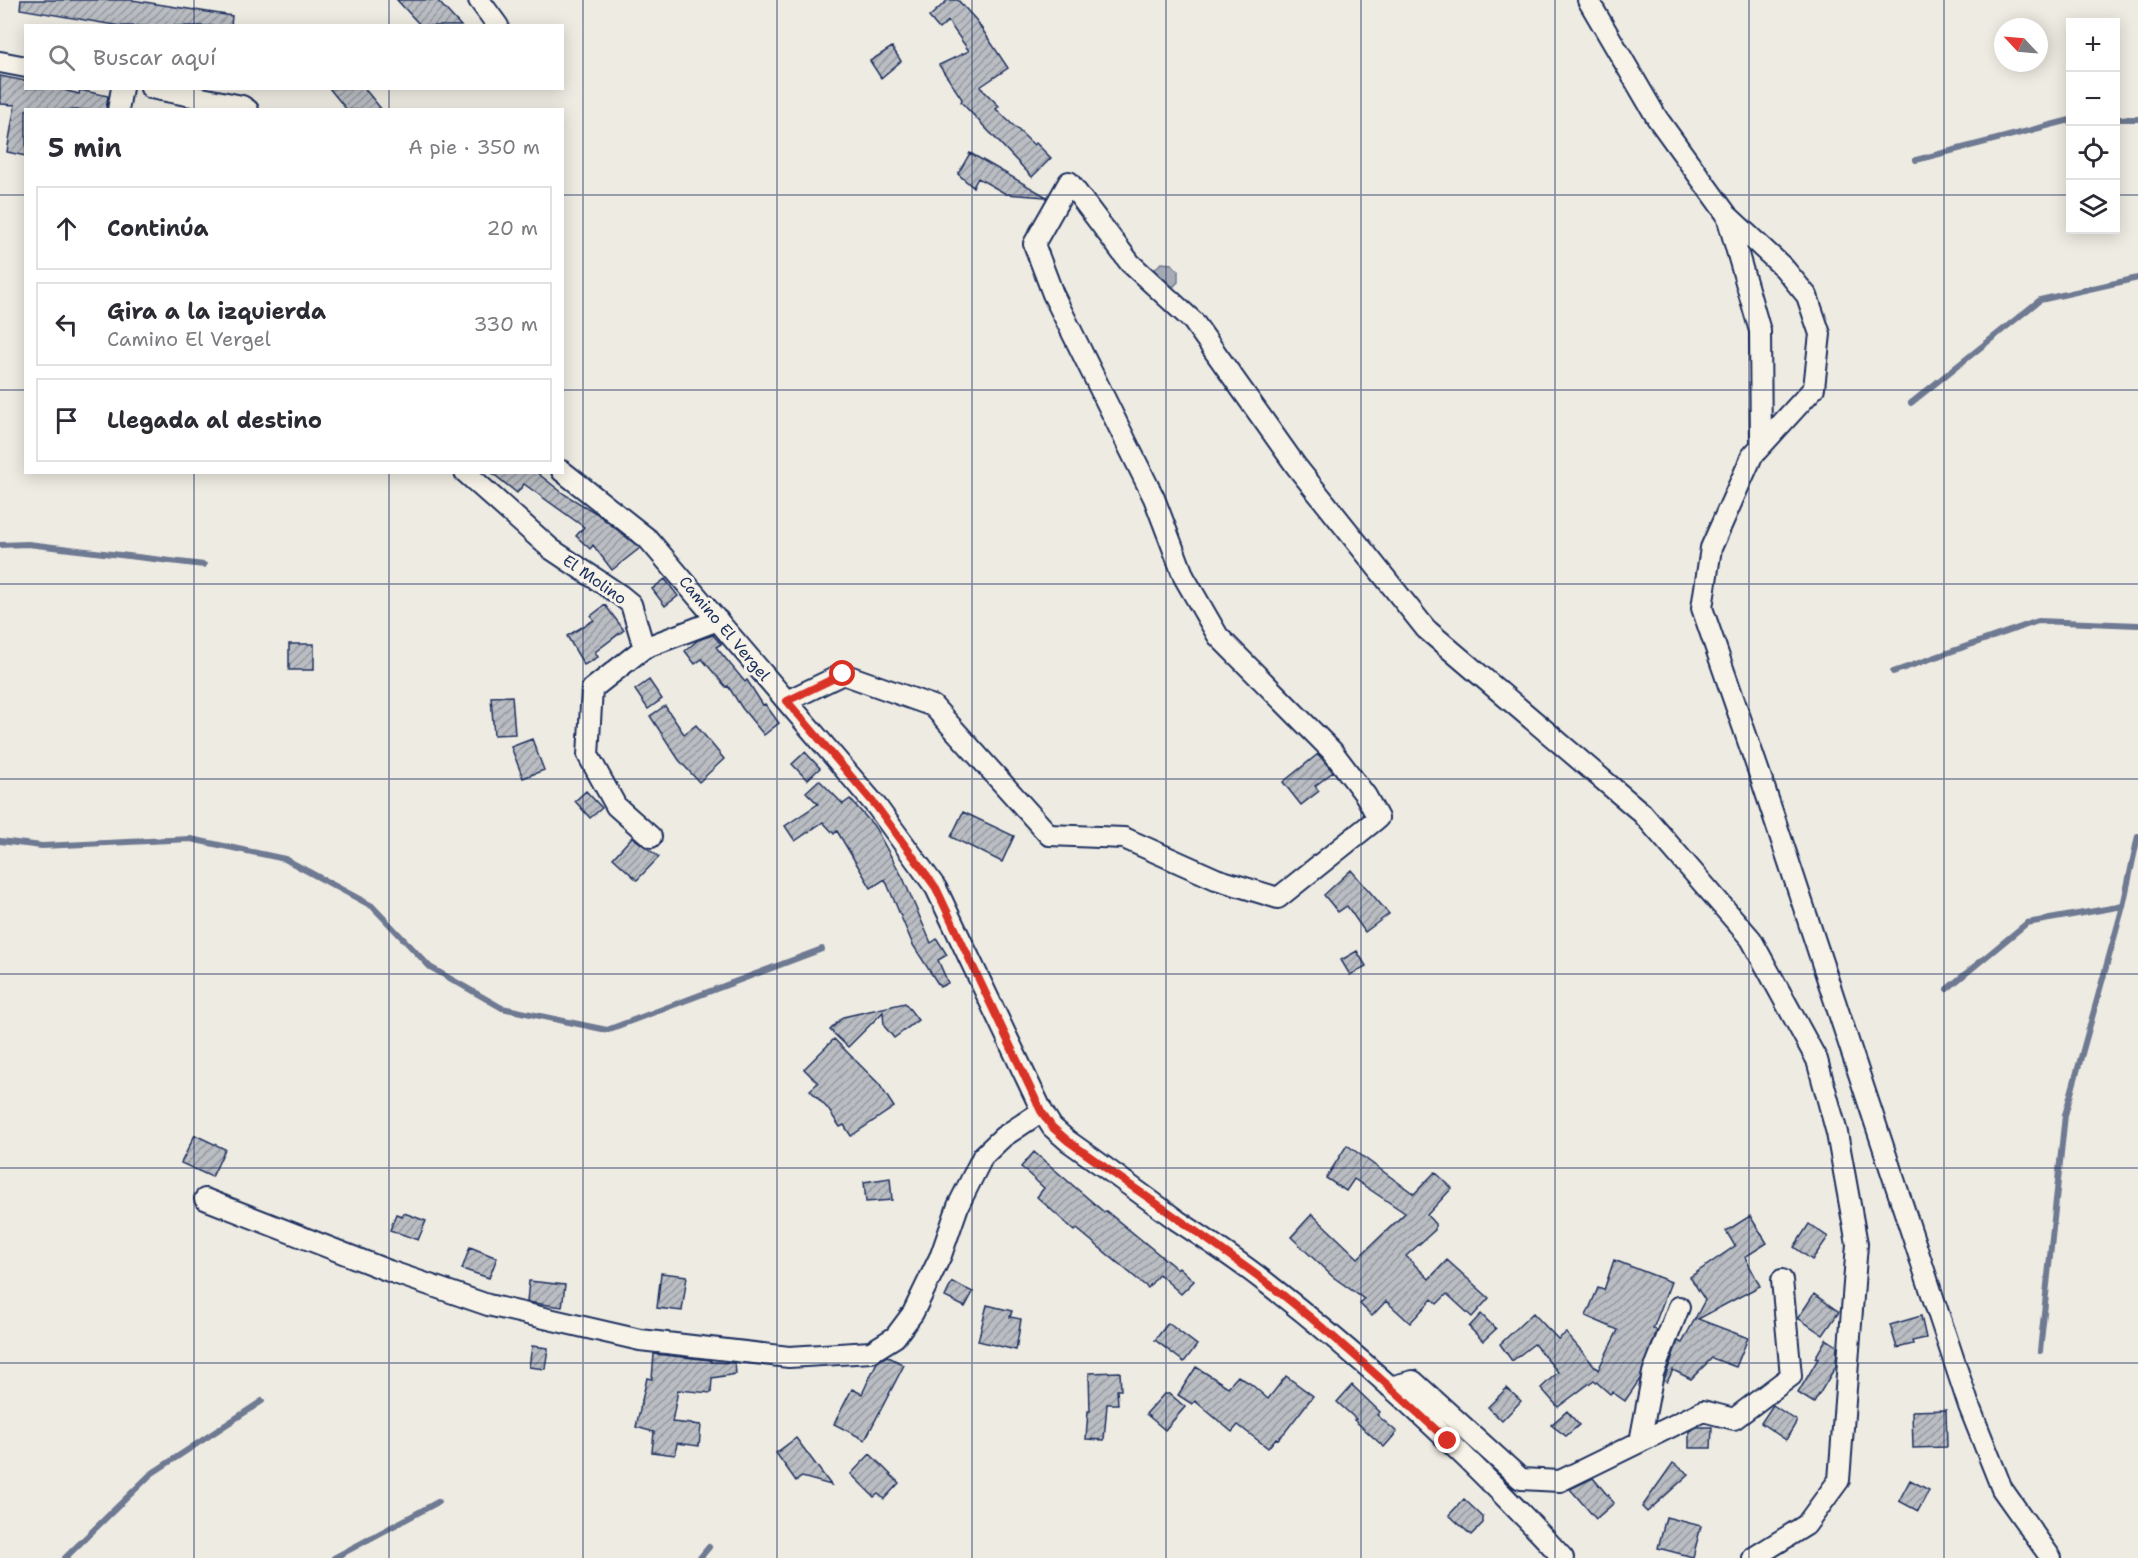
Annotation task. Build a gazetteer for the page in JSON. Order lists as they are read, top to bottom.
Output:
{
  "streets": {
    "street": ["El Molino", "Camino El Vergel"]
  },
  "north": "top left",
  "page": {
    "map_buttons": ["+", "−"],
    "search": "Buscar aquí",
    "heading": ["5 min", "A pie · 350 m"],
    "list": [
      ["Continúa", "20 m"],
      ["Gira a la izquierda", "Camino El Vergel", "330 m"],
      "Llegada al destino"
    ]
  }
}
